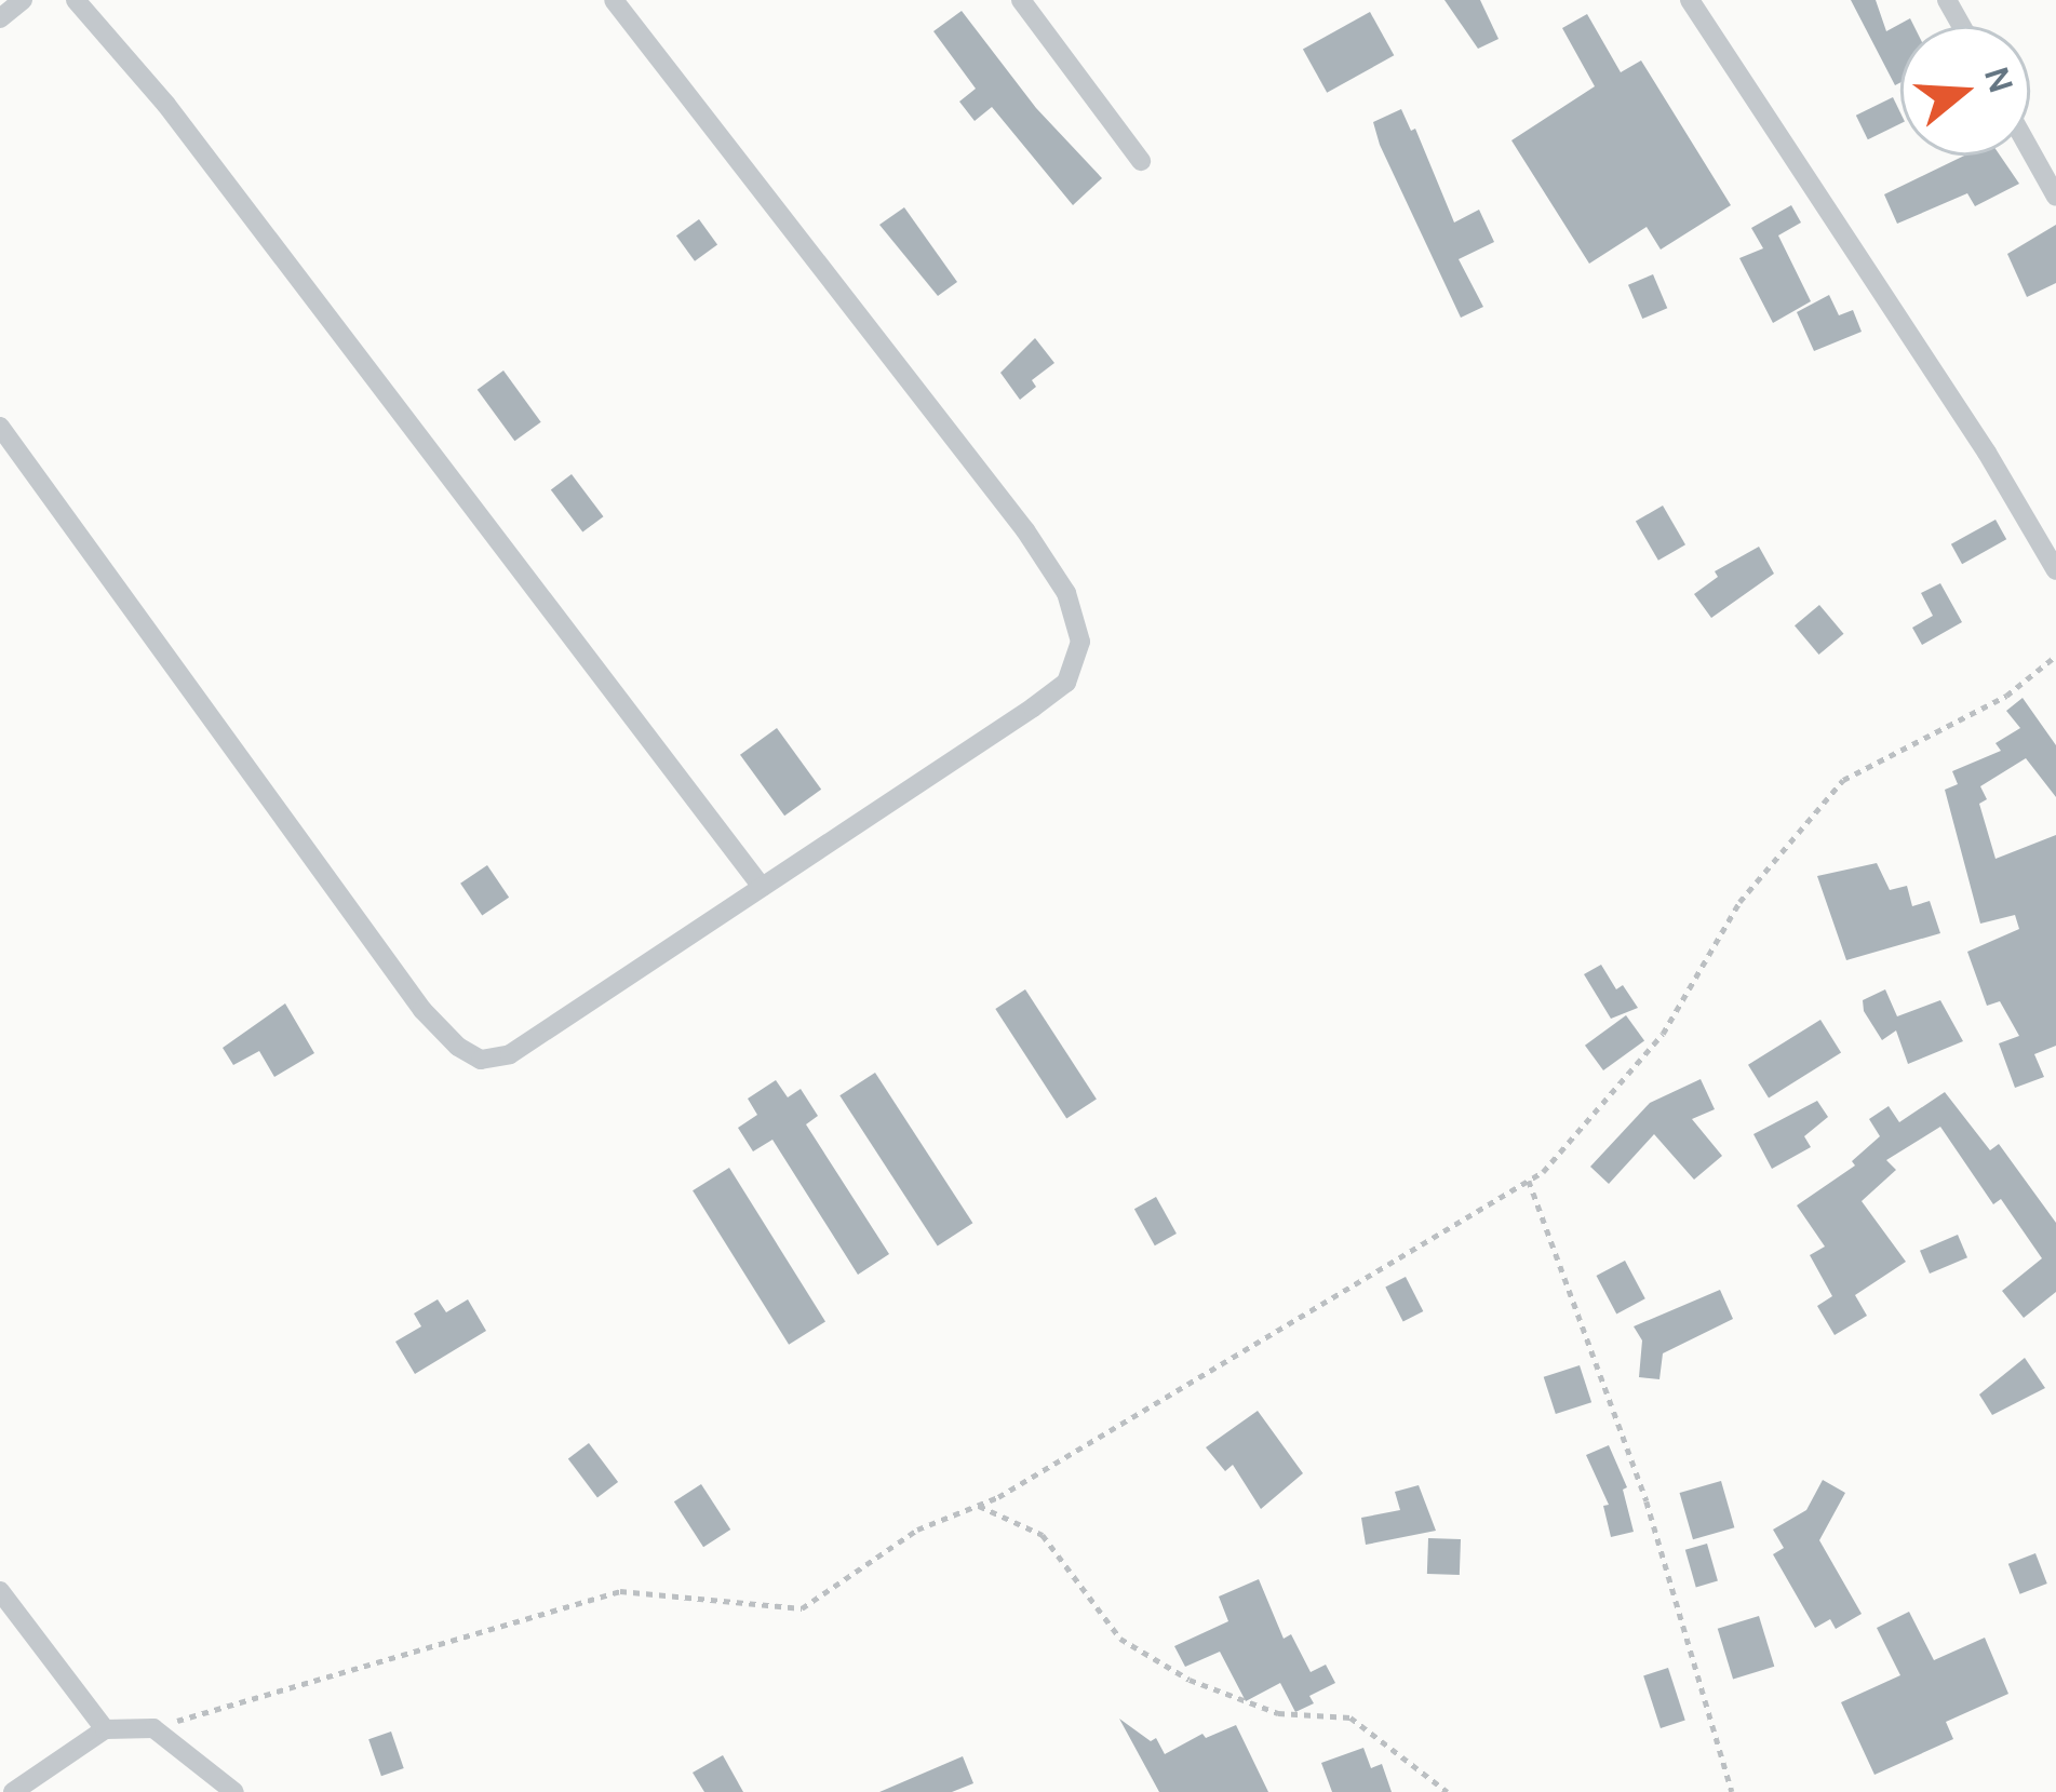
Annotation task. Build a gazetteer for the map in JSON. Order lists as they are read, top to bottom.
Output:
{
  "north": "right"
}
